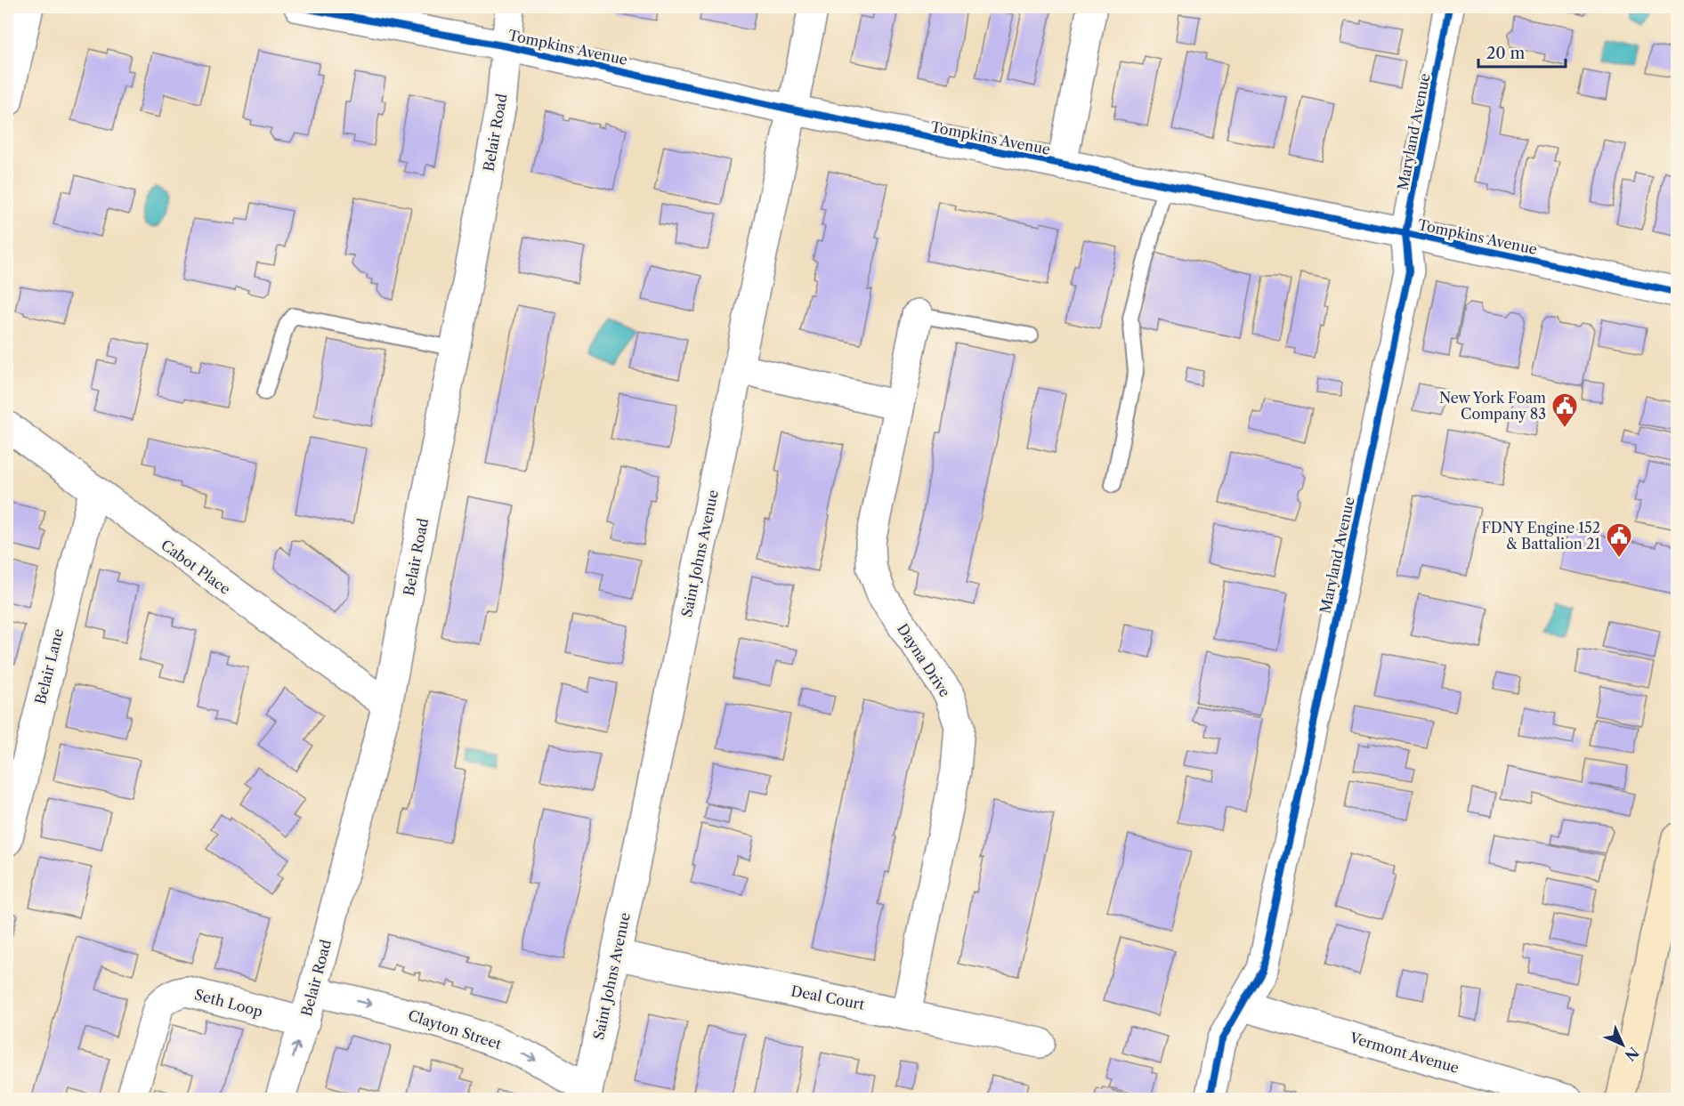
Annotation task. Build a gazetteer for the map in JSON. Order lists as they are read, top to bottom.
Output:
{
  "streets": {
    "street": [
      "Tompkins Avenue",
      "Maryland Avenue",
      "Belair Road",
      "Saint Johns Avenue",
      "Cabot Place",
      "Dayna Drive",
      "Belair Lane",
      "Deal Court",
      "Seth Loop",
      "Clayton Street",
      "Vermont Avenue"
    ]
  },
  "crossings": [
    ["Tompkins Avenue", "Maryland Avenue"],
    ["Tompkins Avenue", "Belair Road"],
    ["Tompkins Avenue", "Saint Johns Avenue"],
    ["Maryland Avenue", "Vermont Avenue"],
    ["Belair Road", "Cabot Place"],
    ["Belair Road", "Seth Loop"],
    ["Belair Road", "Clayton Street"],
    ["Saint Johns Avenue", "Deal Court"],
    ["Saint Johns Avenue", "Clayton Street"],
    ["Cabot Place", "Belair Lane"],
    ["Dayna Drive", "Deal Court"]
  ],
  "one_way": ["Clayton Street"],
  "places": {
    "public building": ["New York Foam Company 83", "FDNY Engine 152 & Battalion 21"]
  },
  "scale_bar": "20 m",
  "north": "bottom right"
}
